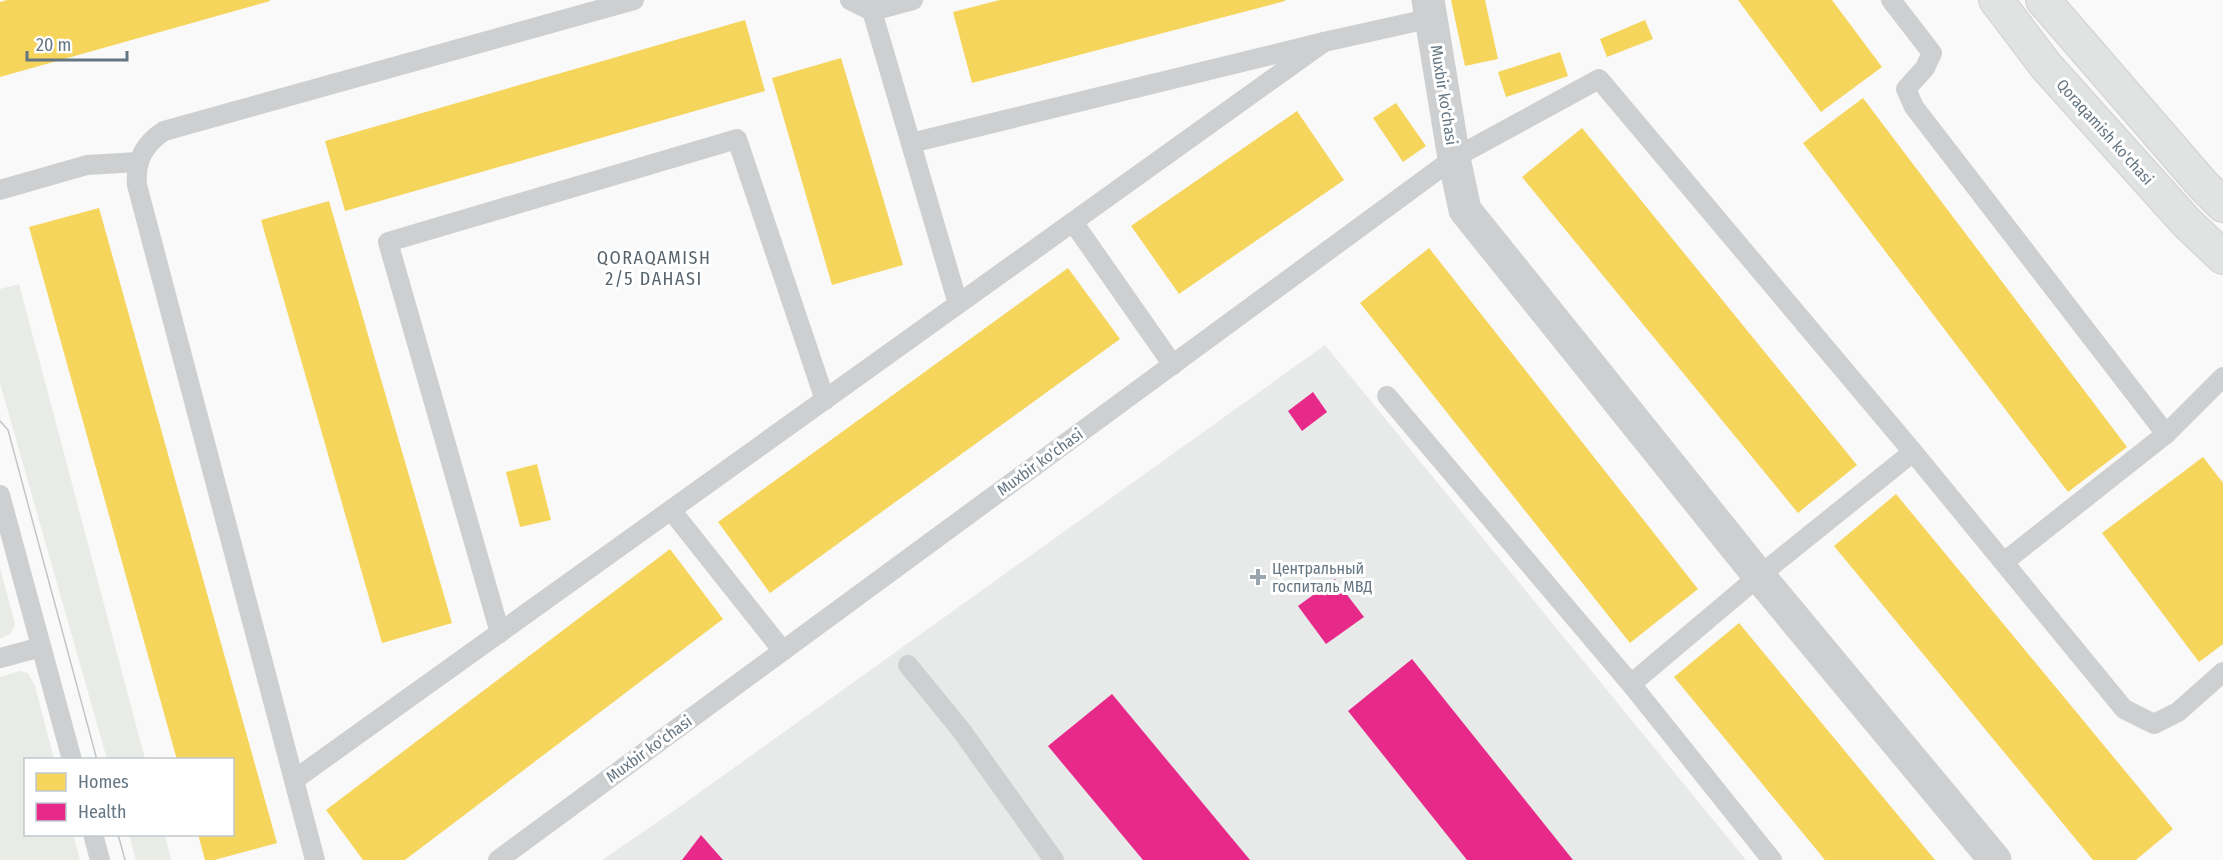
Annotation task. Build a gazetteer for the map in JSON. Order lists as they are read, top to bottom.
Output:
{
  "streets": {
    "main road": ["Qoraqamish ko'chasi"],
    "street": ["Muxbir ko'chasi"]
  },
  "districts": ["QORAQAMISH 2/5 DAHASI"],
  "places": {
    "health": ["Центральный госпиталь МВД"]
  },
  "legend": ["Homes", "Health"],
  "scale_bar": "20 m"
}
